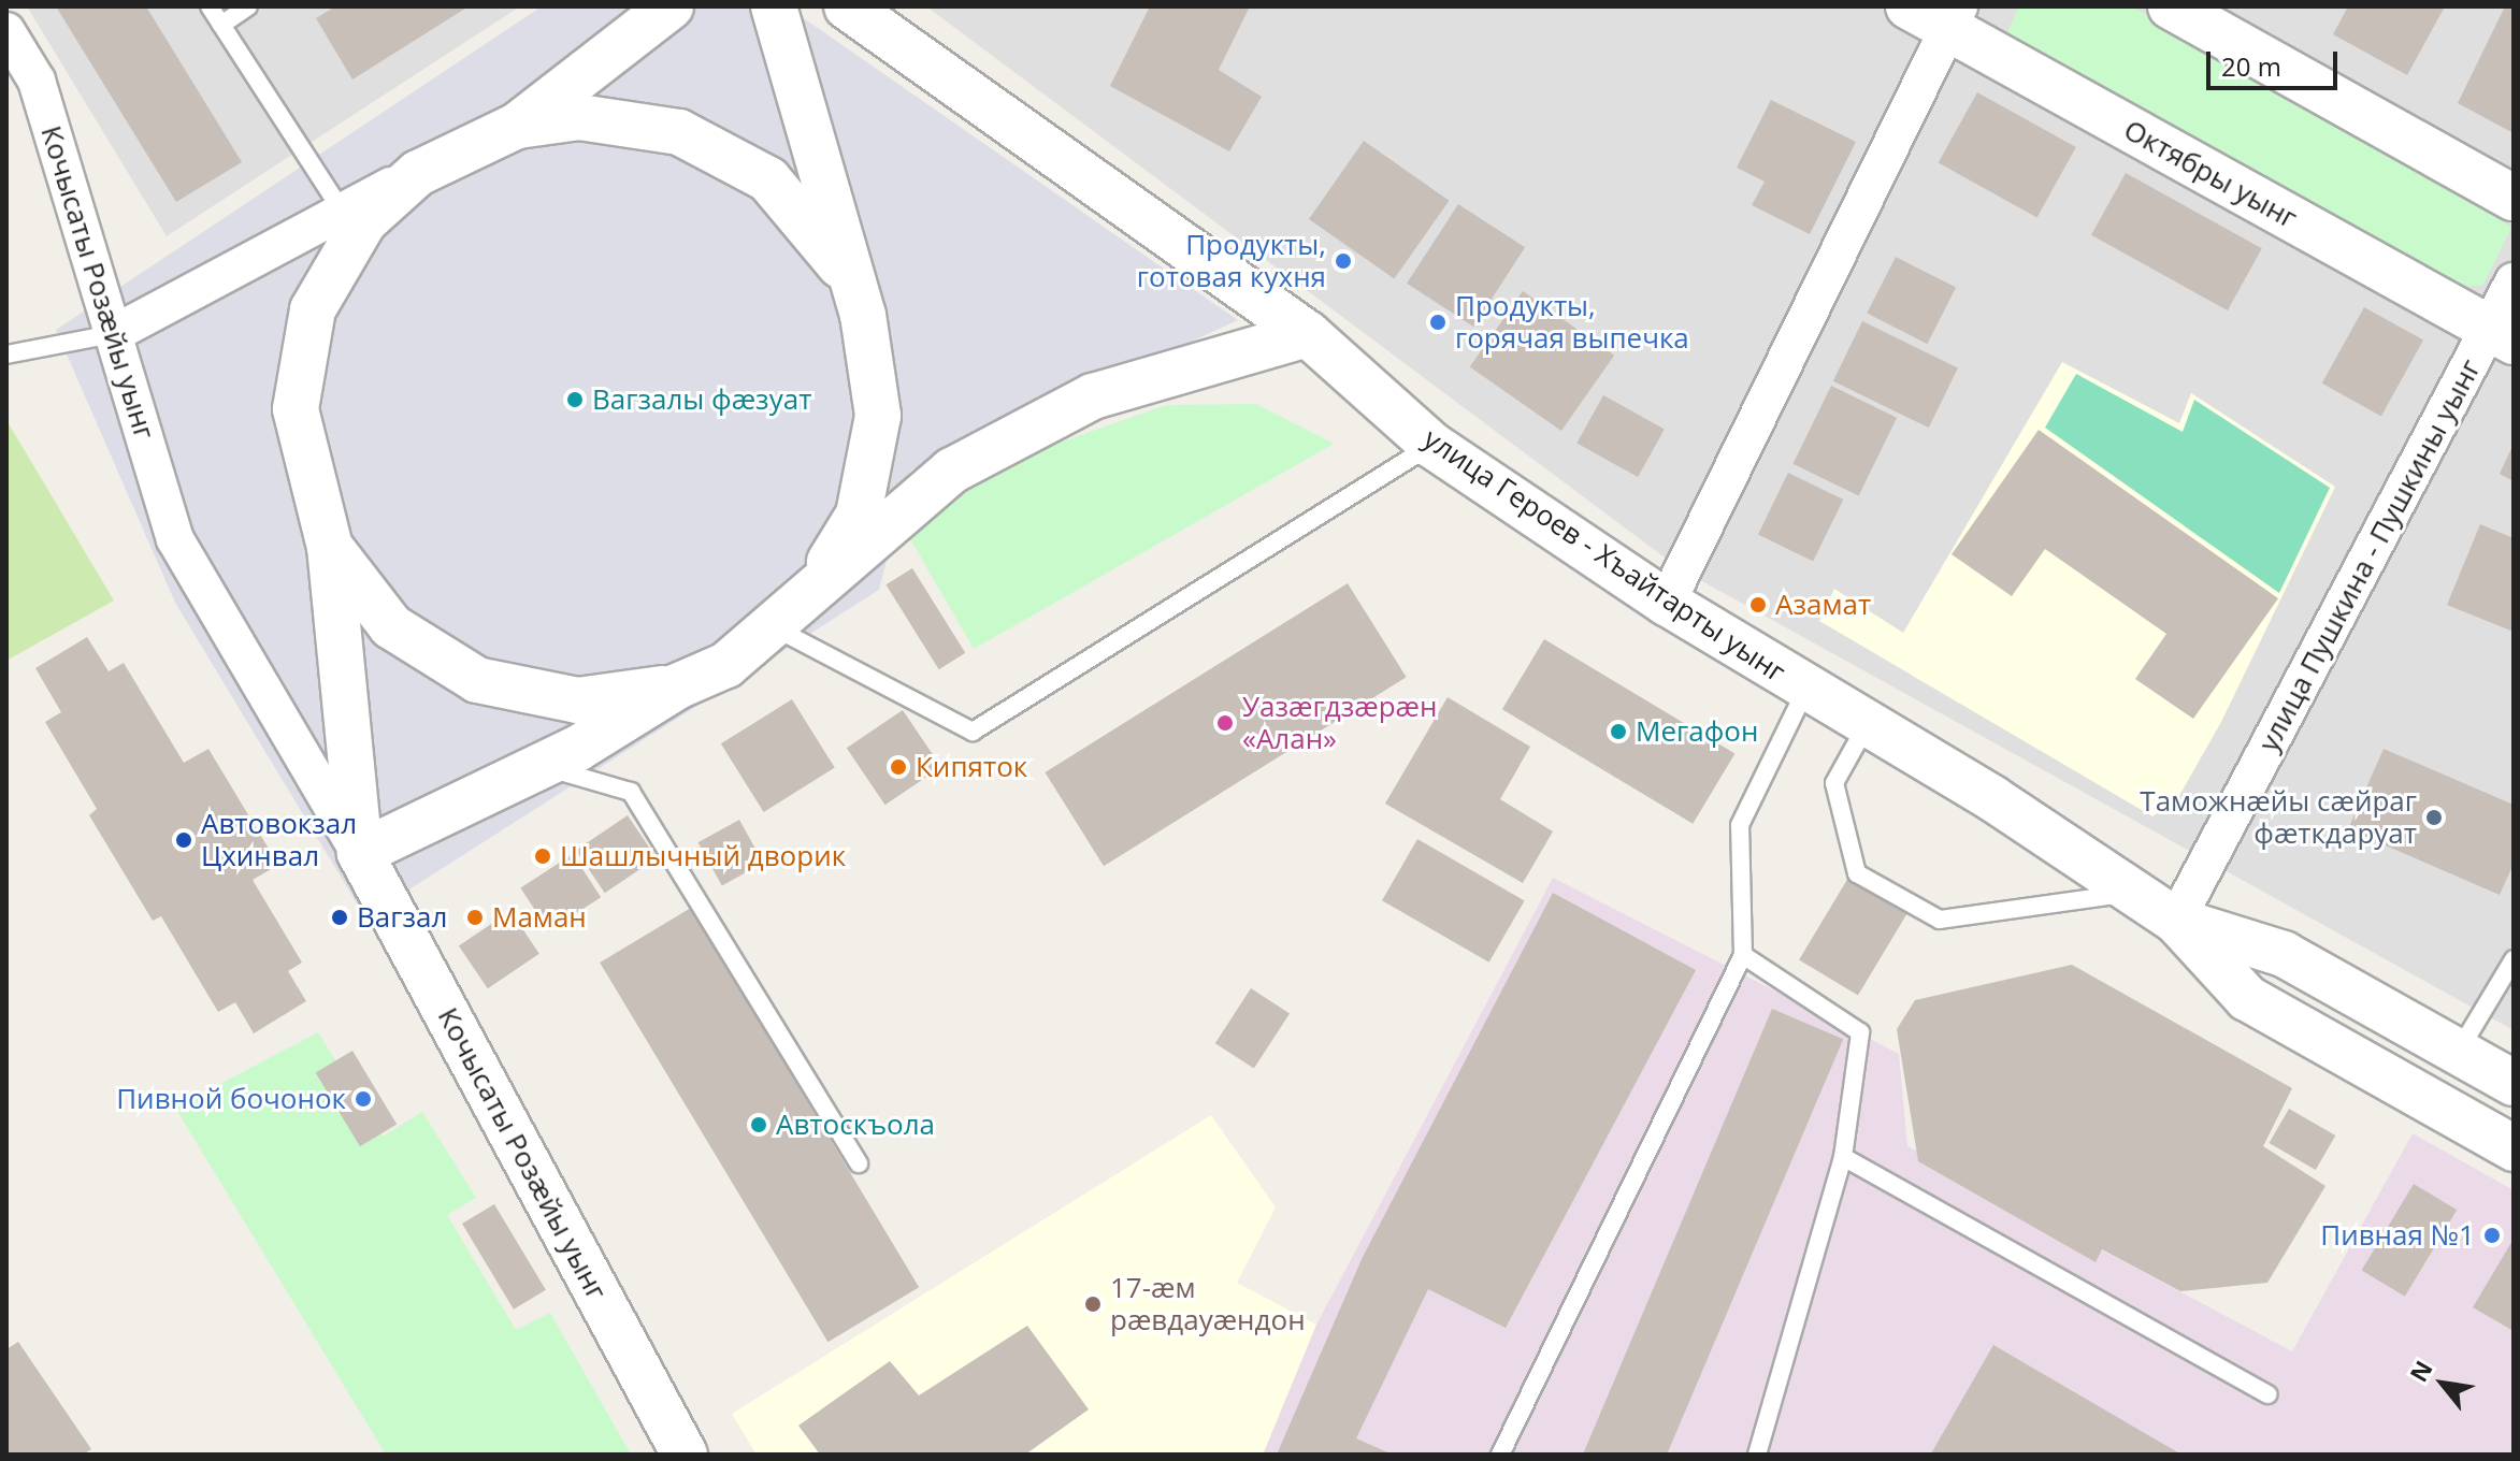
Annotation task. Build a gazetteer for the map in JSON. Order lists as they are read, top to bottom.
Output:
{
  "streets": {
    "street": [
      "Октябры уынг",
      "Кочысаты Розæйы уынг",
      "улица Героев - Хъайтарты уынг",
      "улица Пушкина - Пушкины уынг"
    ]
  },
  "crossings": [
    ["Октябры уынг", "улица Пушкина - Пушкины уынг"],
    ["улица Героев - Хъайтарты уынг", "улица Пушкина - Пушкины уынг"]
  ],
  "places": [
    "Продукты, готовая кухня",
    "Продукты, горячая выпечка",
    "Вагзалы фæзуат",
    "Азамат",
    "Уазæгдзæрæн «Алан»",
    "Мегафон",
    "Кипяток",
    "Таможнæйы сæйраг фæткдаруат",
    "Автовокзал Цхинвал",
    "Шашлычный дворик",
    "Вагзал",
    "Маман",
    "Пивной бочонок",
    "Автоскъола",
    "Пивная №1",
    "17-æм рӕвдауӕндон"
  ],
  "scale_bar": "20 m",
  "north": "top left"
}
